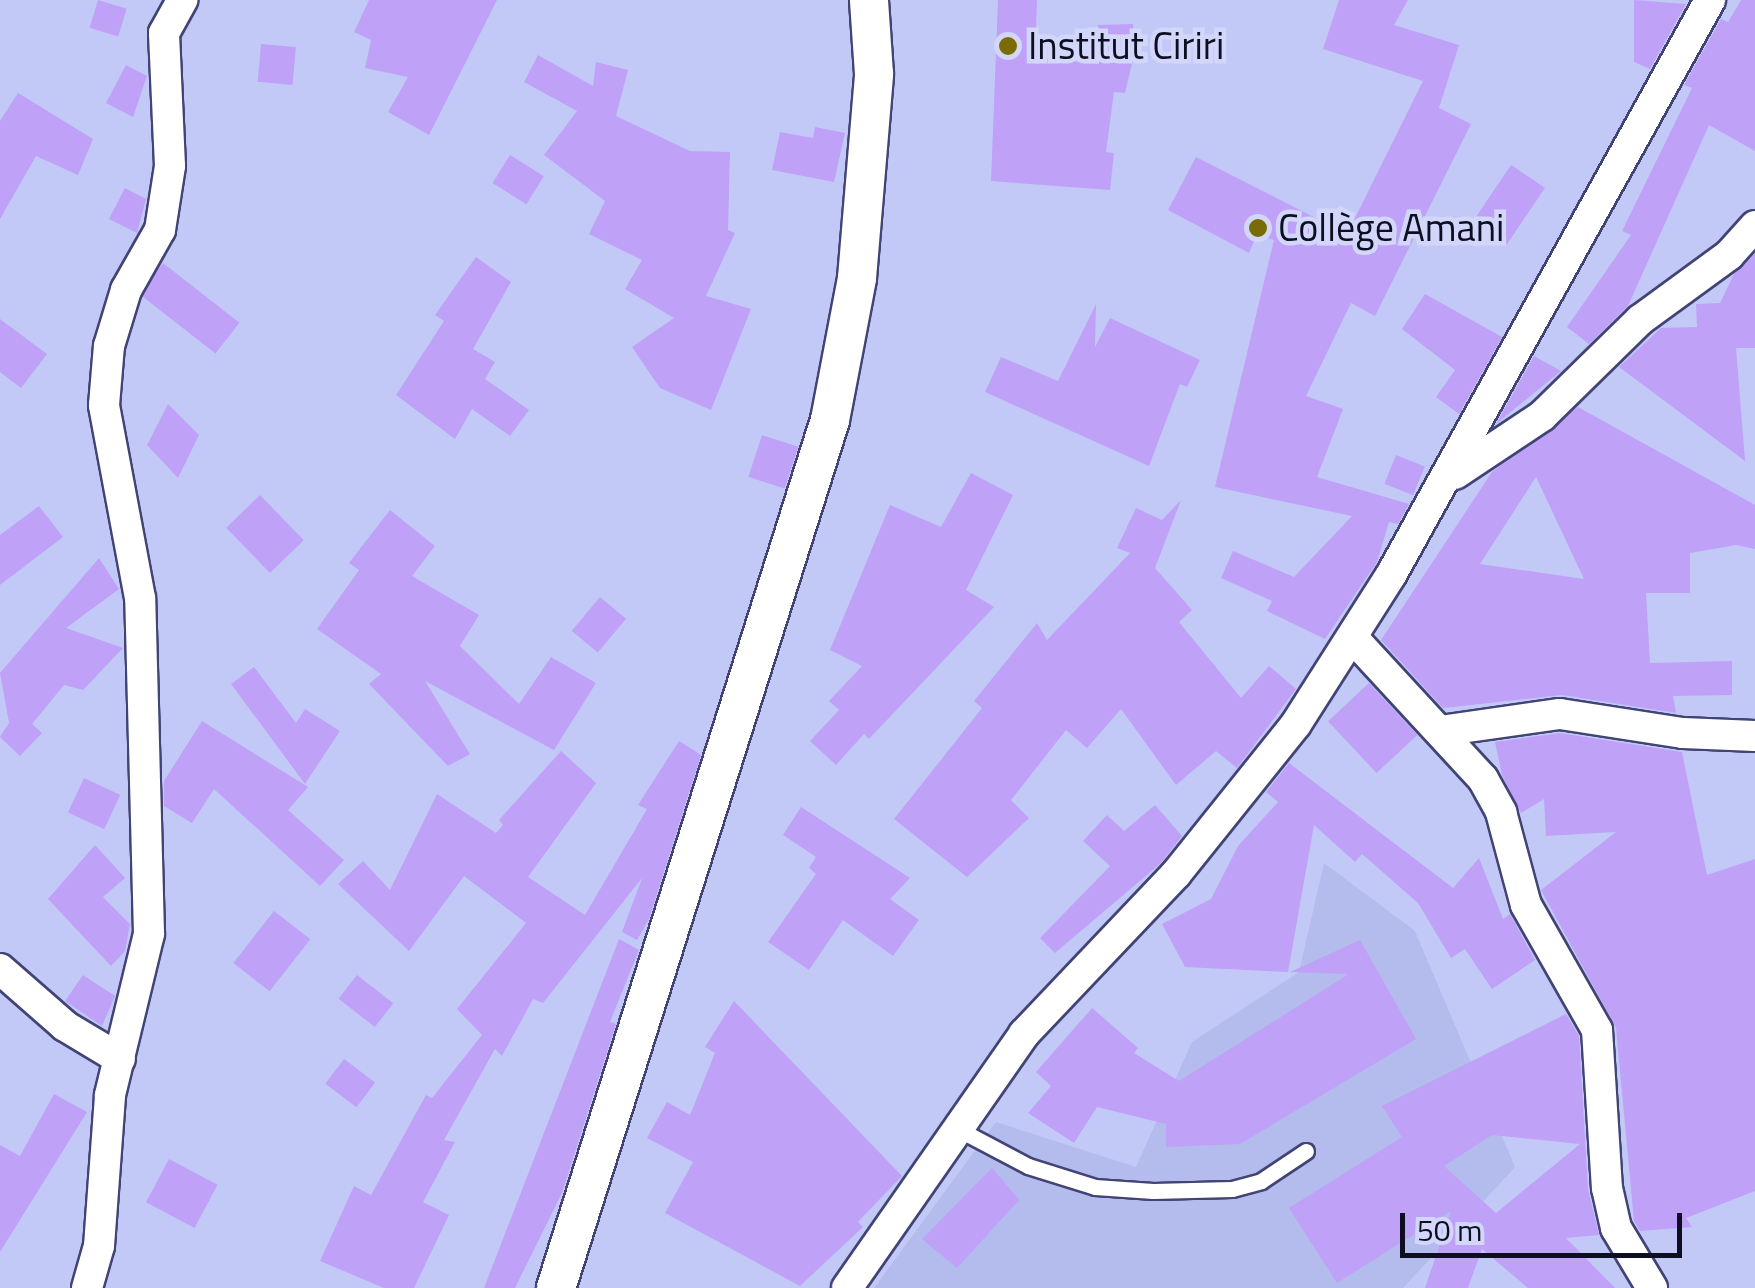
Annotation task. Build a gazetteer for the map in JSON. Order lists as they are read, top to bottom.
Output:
{
  "places": ["Institut Ciriri", "Collège Amani"],
  "scale_bar": "50 m"
}
